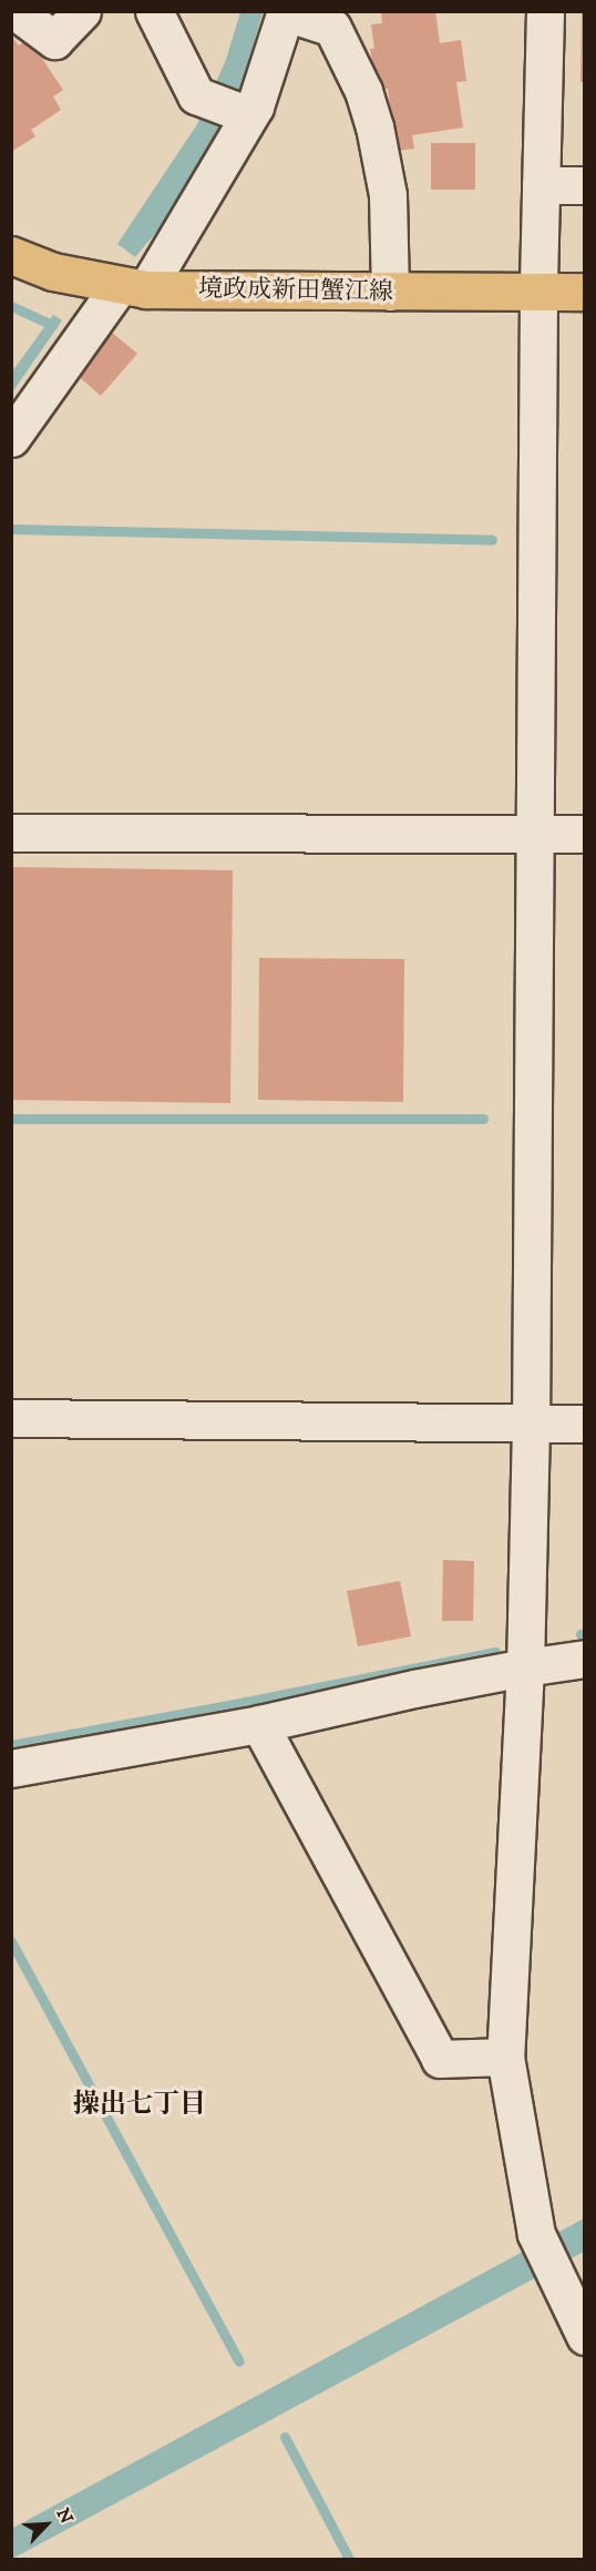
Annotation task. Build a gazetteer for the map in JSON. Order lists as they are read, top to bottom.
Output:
{
  "streets": {
    "main road": ["境政成新田蟹江線"]
  },
  "districts": ["操出七丁目"],
  "north": "top right"
}
